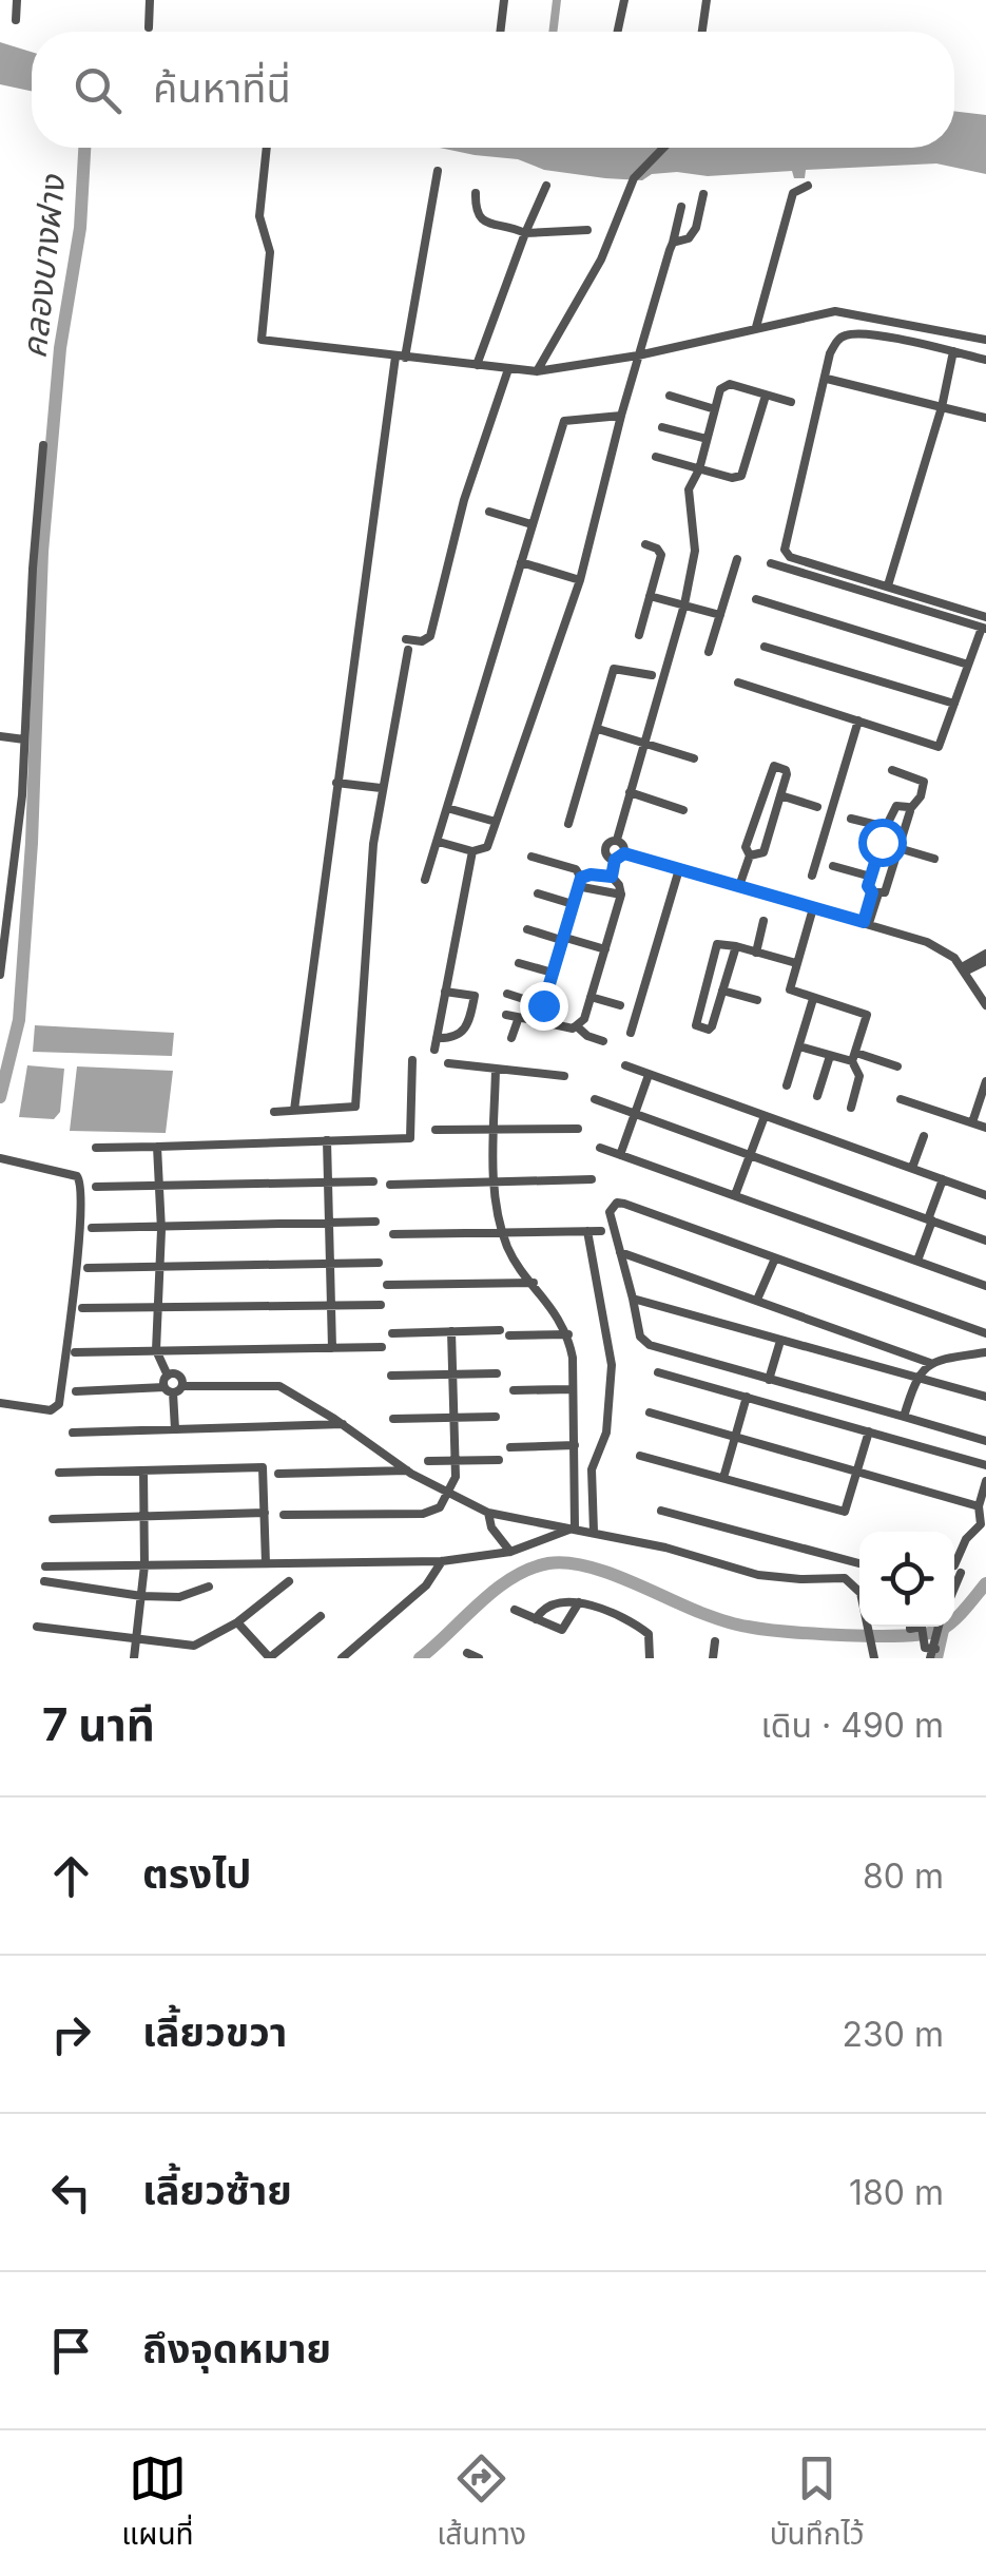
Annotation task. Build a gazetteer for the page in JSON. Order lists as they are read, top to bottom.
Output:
{
  "water": ["คลองบางฝาง"],
  "page": {
    "search": "ค้นหาที่นี่",
    "heading": ["7 นาที", "เดิน · 490 m"],
    "list": [
      ["ตรงไป", "80 m"],
      ["เลี้ยวขวา", "230 m"],
      ["เลี้ยวซ้าย", "180 m"],
      "ถึงจุดหมาย"
    ],
    "nav": ["แผนที่", "เส้นทาง", "บันทึกไว้"]
  }
}
